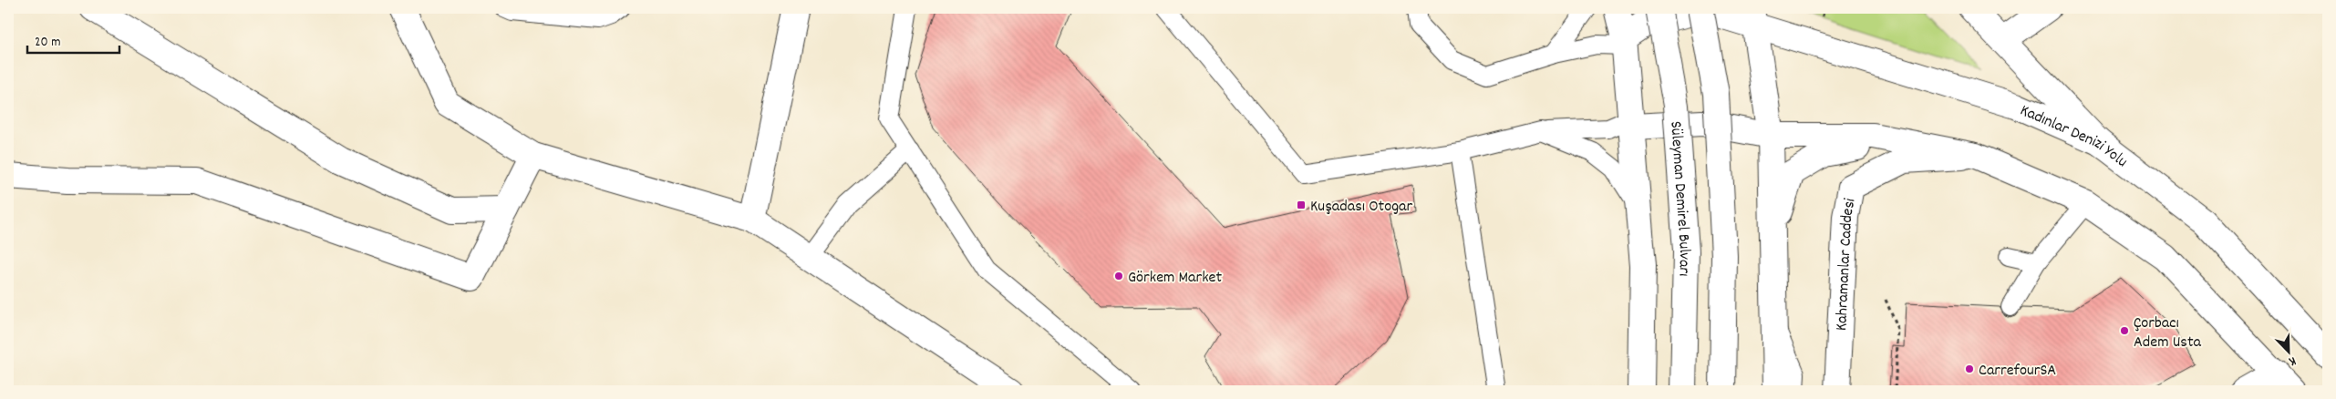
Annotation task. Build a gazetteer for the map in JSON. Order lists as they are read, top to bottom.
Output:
{
  "streets": {
    "main road": ["Kadınlar Denizi Yolu", "Süleyman Demirel Bulvarı", "Kahramanlar Caddesi"]
  },
  "places": {
    "transit": ["Kuşadası Otogar"],
    "other": ["Görkem Market", "Çorbacı Adem Usta", "CarrefourSA"]
  },
  "scale_bar": "20 m",
  "north": "bottom right"
}
